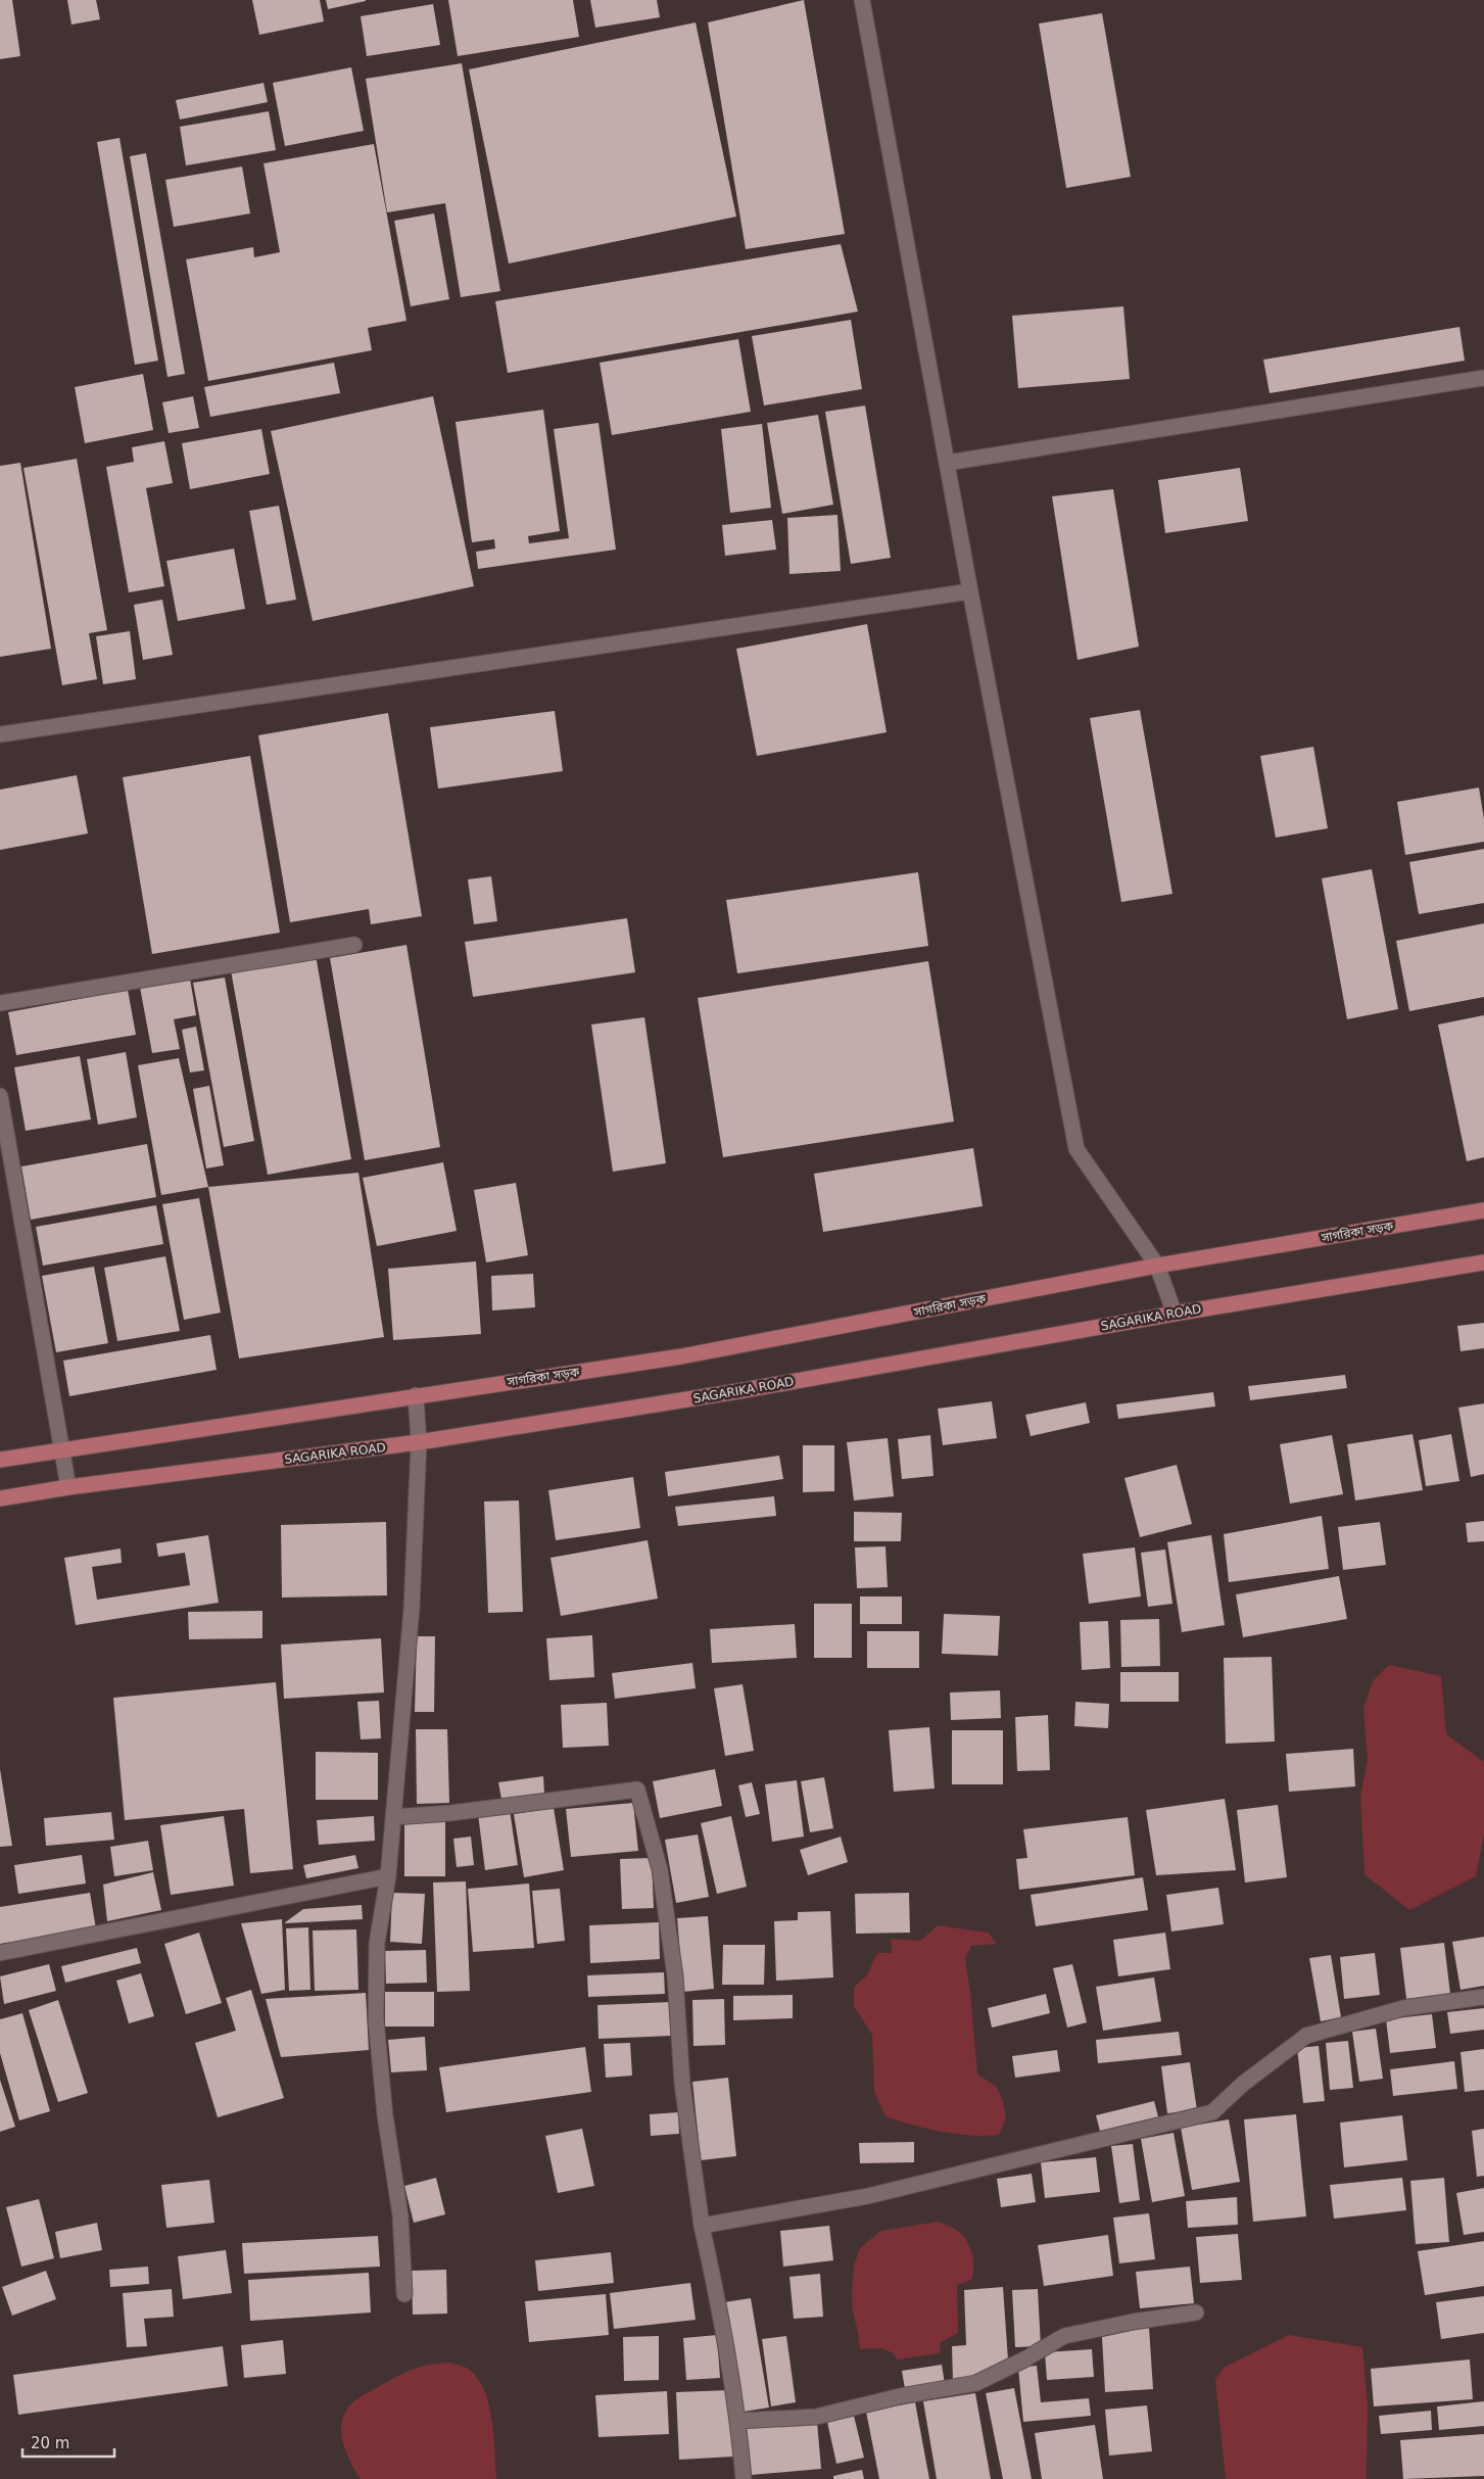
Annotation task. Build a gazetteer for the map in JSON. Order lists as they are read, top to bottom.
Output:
{
  "streets": {
    "main road": ["সাগরিকা সড়ক", "SAGARIKA ROAD"]
  },
  "scale_bar": "20 m"
}
